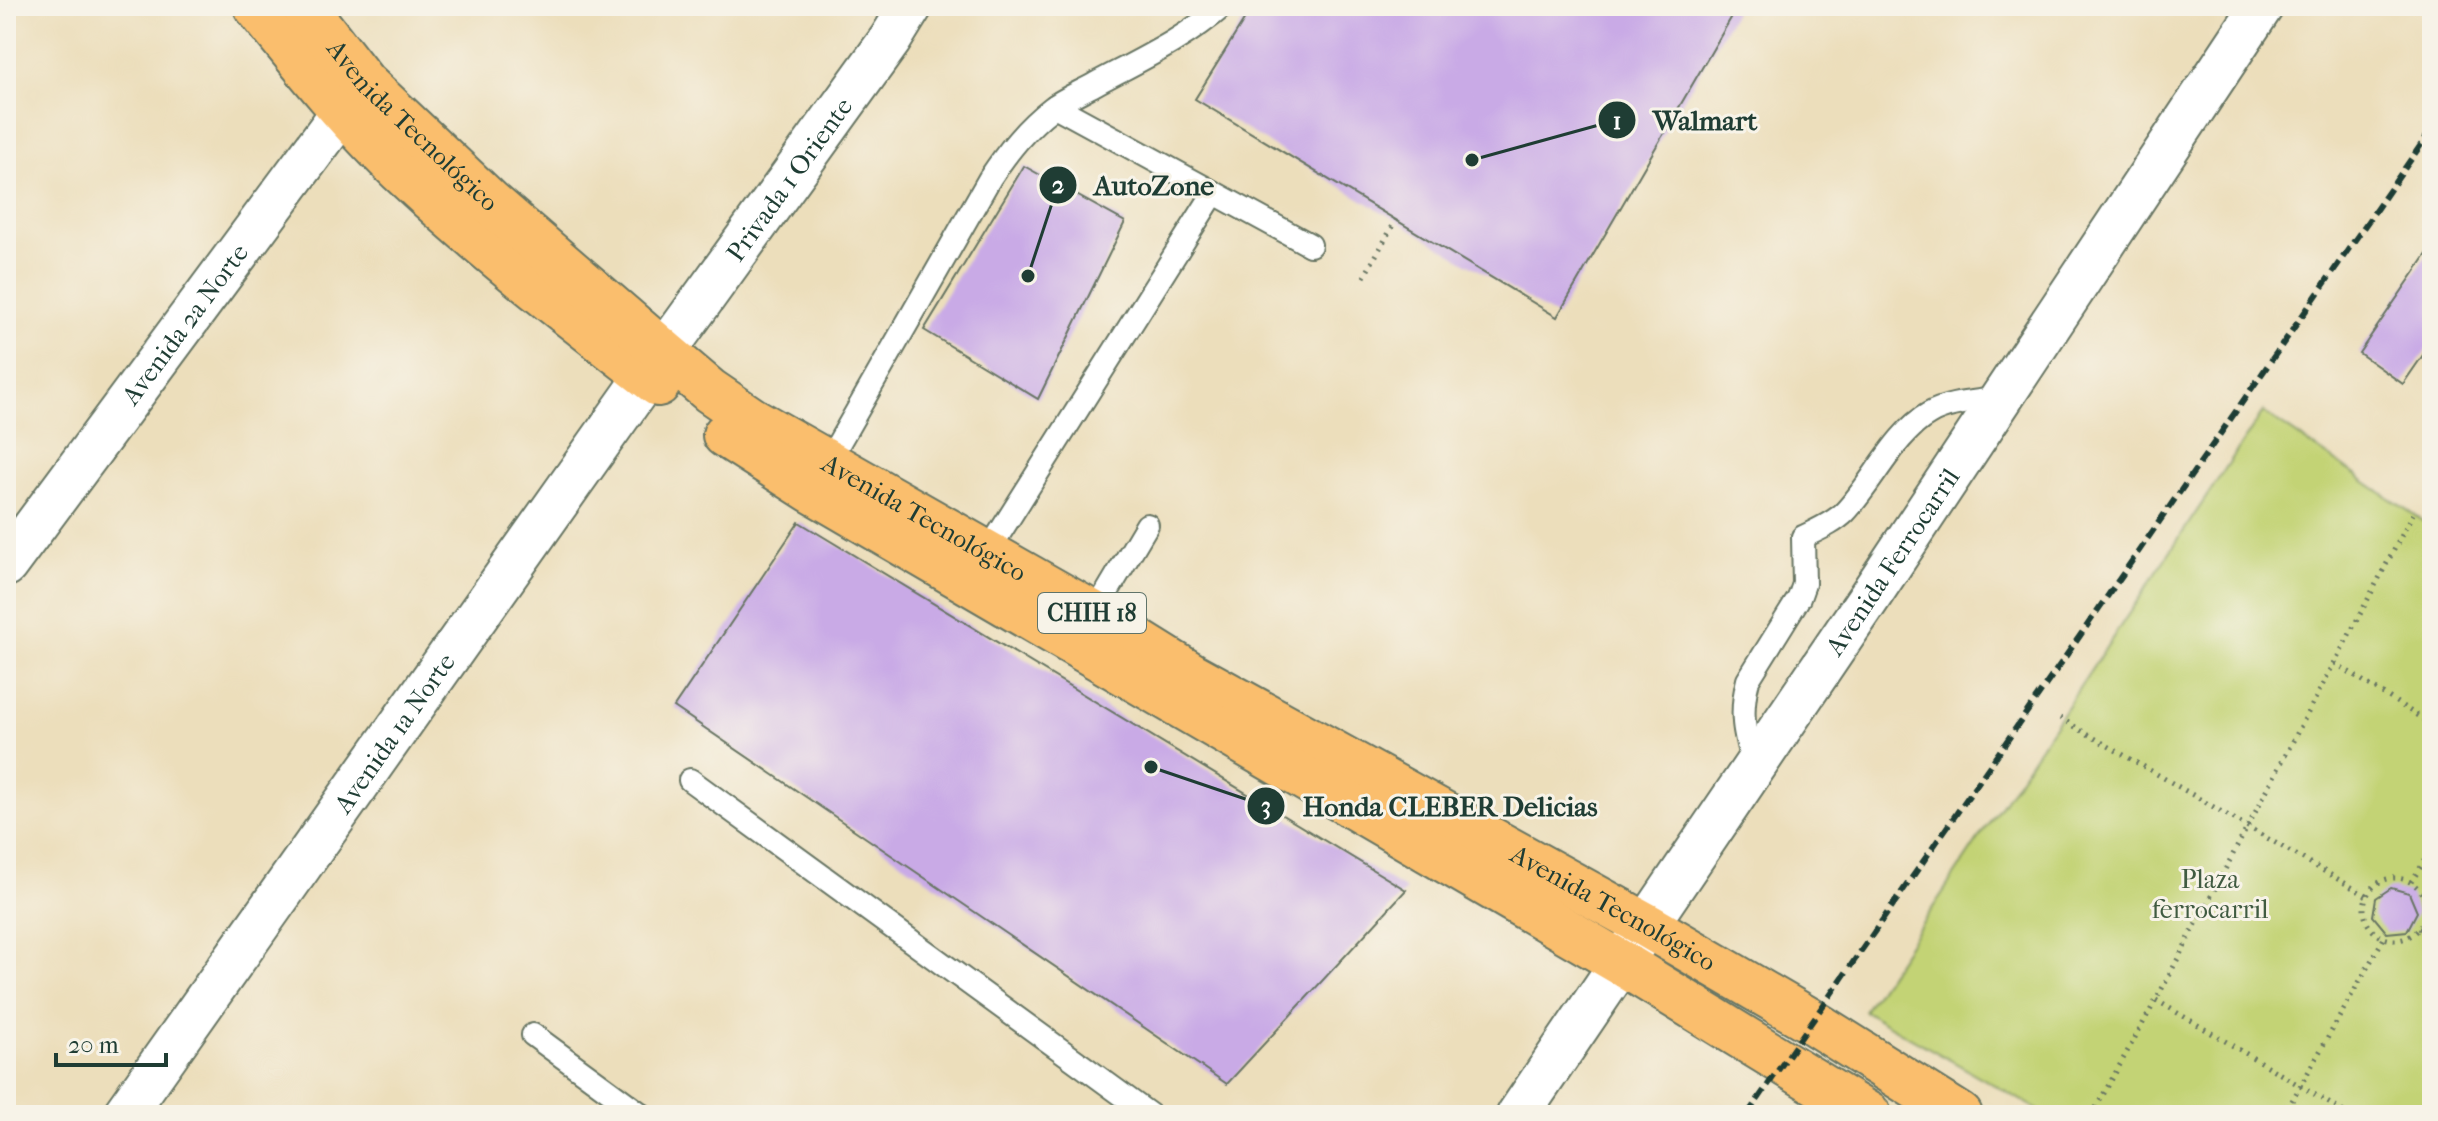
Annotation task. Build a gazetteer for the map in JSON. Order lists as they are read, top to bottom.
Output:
{
  "streets": {
    "main road": ["Avenida Tecnológico", "CHIH 18"],
    "street": [
      "Privada 1 Oriente",
      "Avenida 2a Norte",
      "Avenida Ferrocarril",
      "Avenida 1a Norte"
    ]
  },
  "crossings": [
    ["Avenida Tecnológico", "Privada 1 Oriente"],
    ["Avenida Tecnológico", "Avenida 2a Norte"],
    ["Avenida Tecnológico", "Avenida Ferrocarril"],
    ["Avenida Tecnológico", "Avenida 1a Norte"],
    ["Privada 1 Oriente", "Avenida 1a Norte"]
  ],
  "parks": ["Plaza ferrocarril"],
  "places": ["Walmart", "AutoZone", "Honda CLEBER Delicias"],
  "scale_bar": "20 m"
}
